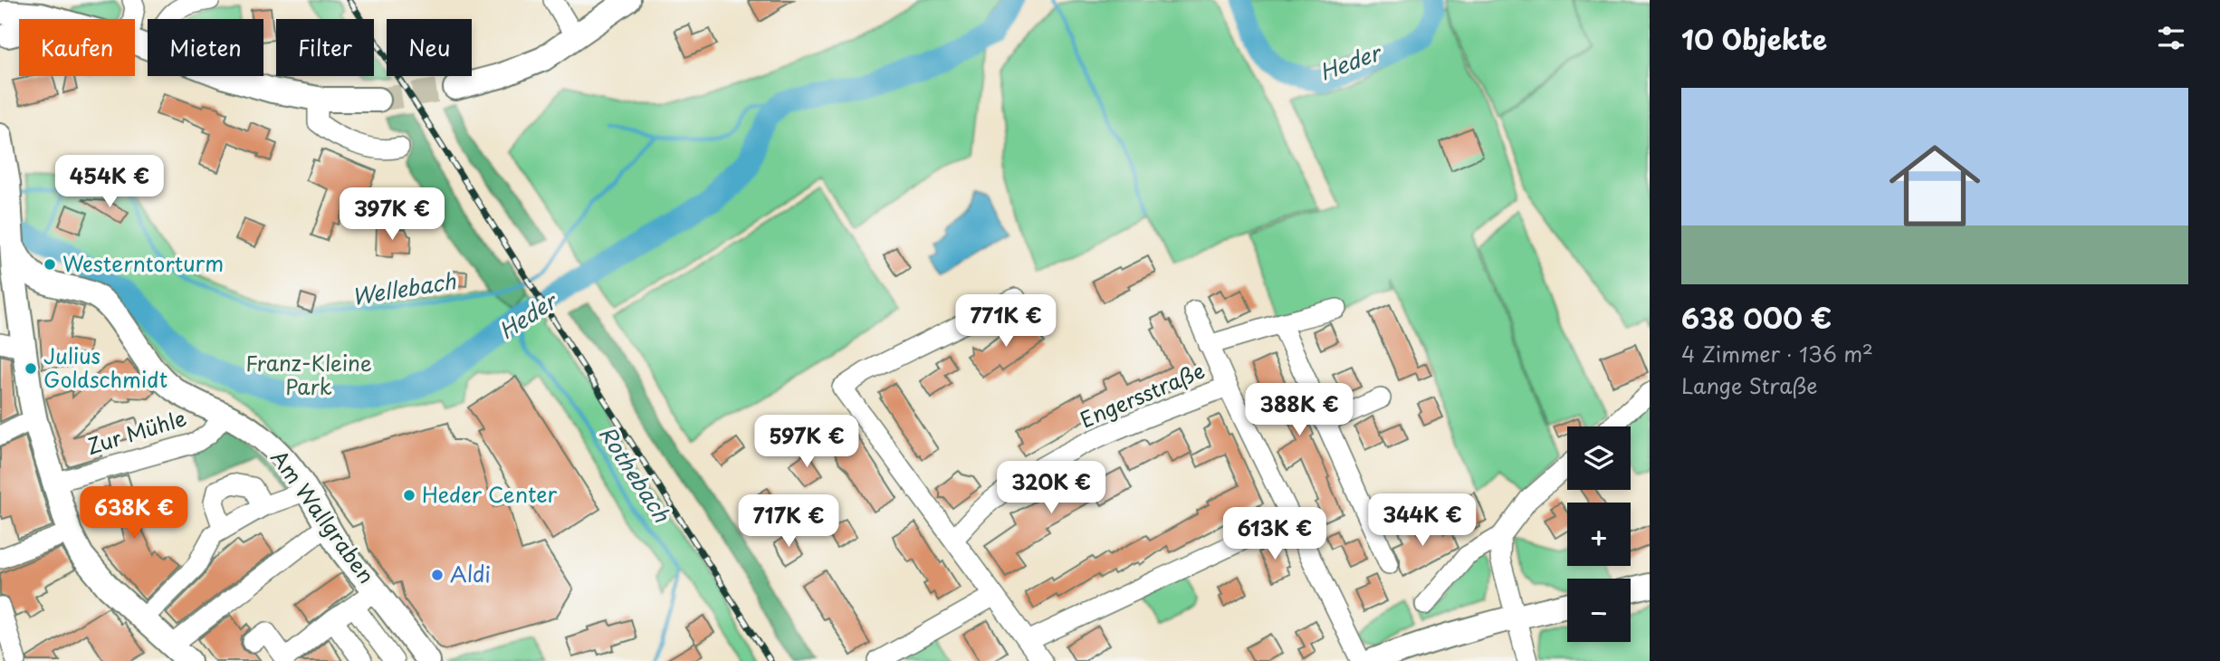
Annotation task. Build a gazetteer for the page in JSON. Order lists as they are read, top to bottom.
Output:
{
  "streets": {
    "main road": ["Am Wallgraben"],
    "street": ["Engersstraße", "Zur Mühle"]
  },
  "crossings": [
    ["Zur Mühle", "Am Wallgraben"]
  ],
  "water": ["Heder", "Wellebach", "Rothebach"],
  "parks": ["Franz-Kleine Park"],
  "places": [
    "Westerntorturm",
    "Julius Goldschmidt",
    "Heder Center",
    "Aldi"
  ],
  "page": {
    "heading": "10 Objekte",
    "chip": [
      "Kaufen",
      "Mieten",
      "Filter",
      "Neu"
    ],
    "list": [
      {
        "name": "638 000 €",
        "note": "4 Zimmer · 136 m² · Lange Straße"
      }
    ],
    "price": [
      "454K €",
      "397K €",
      "771K €",
      "388K €",
      "597K €",
      "320K €",
      "638K €",
      "344K €",
      "717K €",
      "613K €"
    ],
    "map_buttons": ["+", "−"]
  }
}
